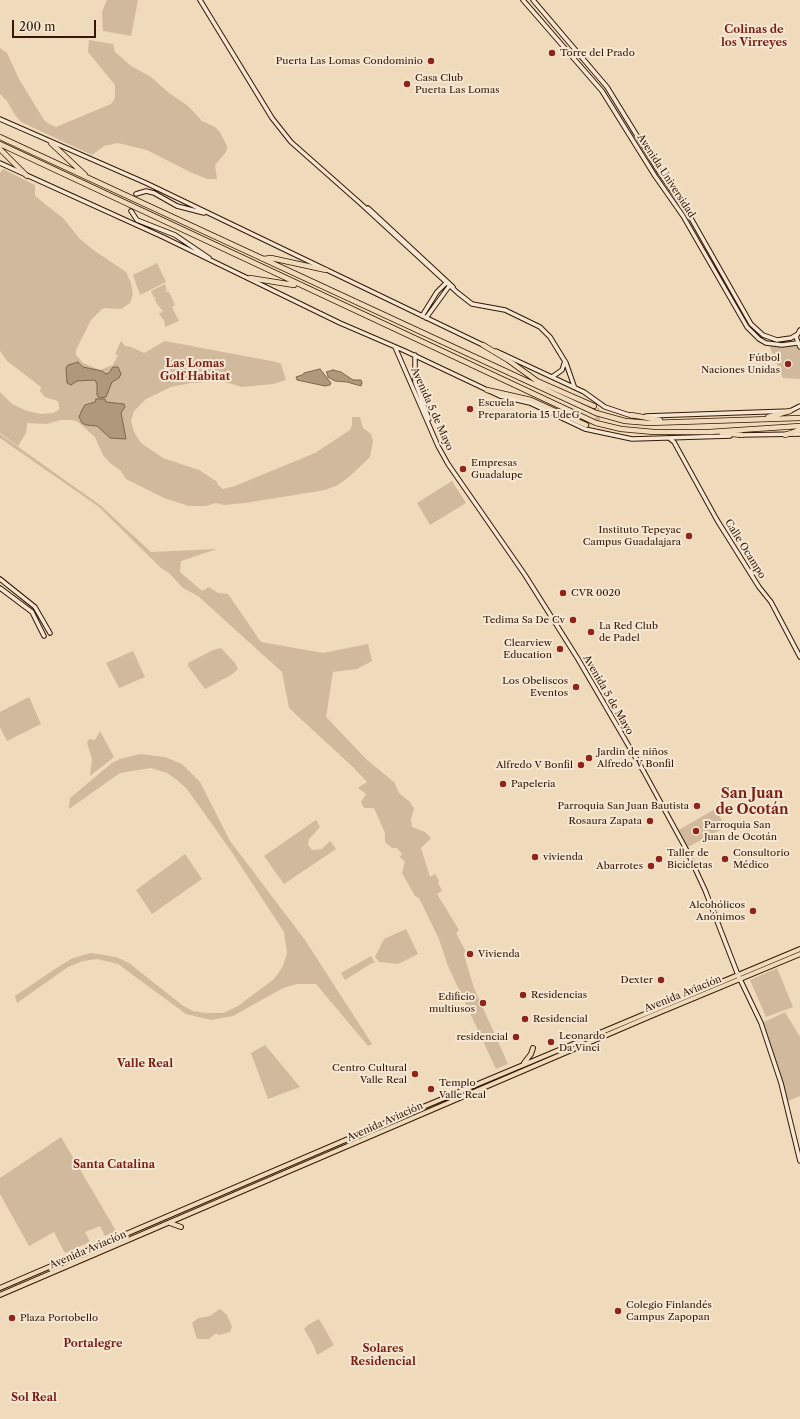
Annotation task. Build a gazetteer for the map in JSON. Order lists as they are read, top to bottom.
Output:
{
  "streets": {
    "main road": [
      "Avenida Universidad",
      "Avenida 5 de Mayo",
      "Calle Ocampo",
      "Avenida Aviación"
    ]
  },
  "crossings": [
    ["Avenida 5 de Mayo", "Avenida Aviación"]
  ],
  "districts": [
    "Colinas de los Virreyes",
    "Las Lomas Golf Habitat",
    "San Juan de Ocotán",
    "Valle Real",
    "Santa Catalina",
    "Portalegre",
    "Solares Residencial",
    "Sol Real"
  ],
  "places": [
    "Torre del Prado",
    "Puerta Las Lomas Condominio",
    "Casa Club Puerta Las Lomas",
    "Fútbol Naciones Unidas",
    "Escuela Preparatoria 15 UdeG",
    "Empresas Guadalupe",
    "Instituto Tepeyac Campus Guadalajara",
    "CVR 0020",
    "Tedima Sa De Cv",
    "La Red Club de Padel",
    "Clearview Education",
    "Los Obeliscos Eventos",
    "Jardin de niños Alfredo V Bonfil",
    "Alfredo V Bonfil",
    "Papeleria",
    "Parroquia San Juan Bautista",
    "Rosaura Zapata",
    "Parroquia San Juan de Ocotán",
    "vivienda",
    "Taller de Bicicletas",
    "Consultorio Médico",
    "Abarrotes",
    "Alcohólicos Anónimos",
    "Vivienda",
    "Dexter",
    "Residencias",
    "Edificio multiusos",
    "Residencial",
    "residencial",
    "Leonardo Da Vinci",
    "Centro Cultural Valle Real",
    "Templo Valle Real",
    "Colegio Finlandés Campus Zapopan",
    "Plaza Portobello"
  ],
  "scale_bar": "200 m"
}
